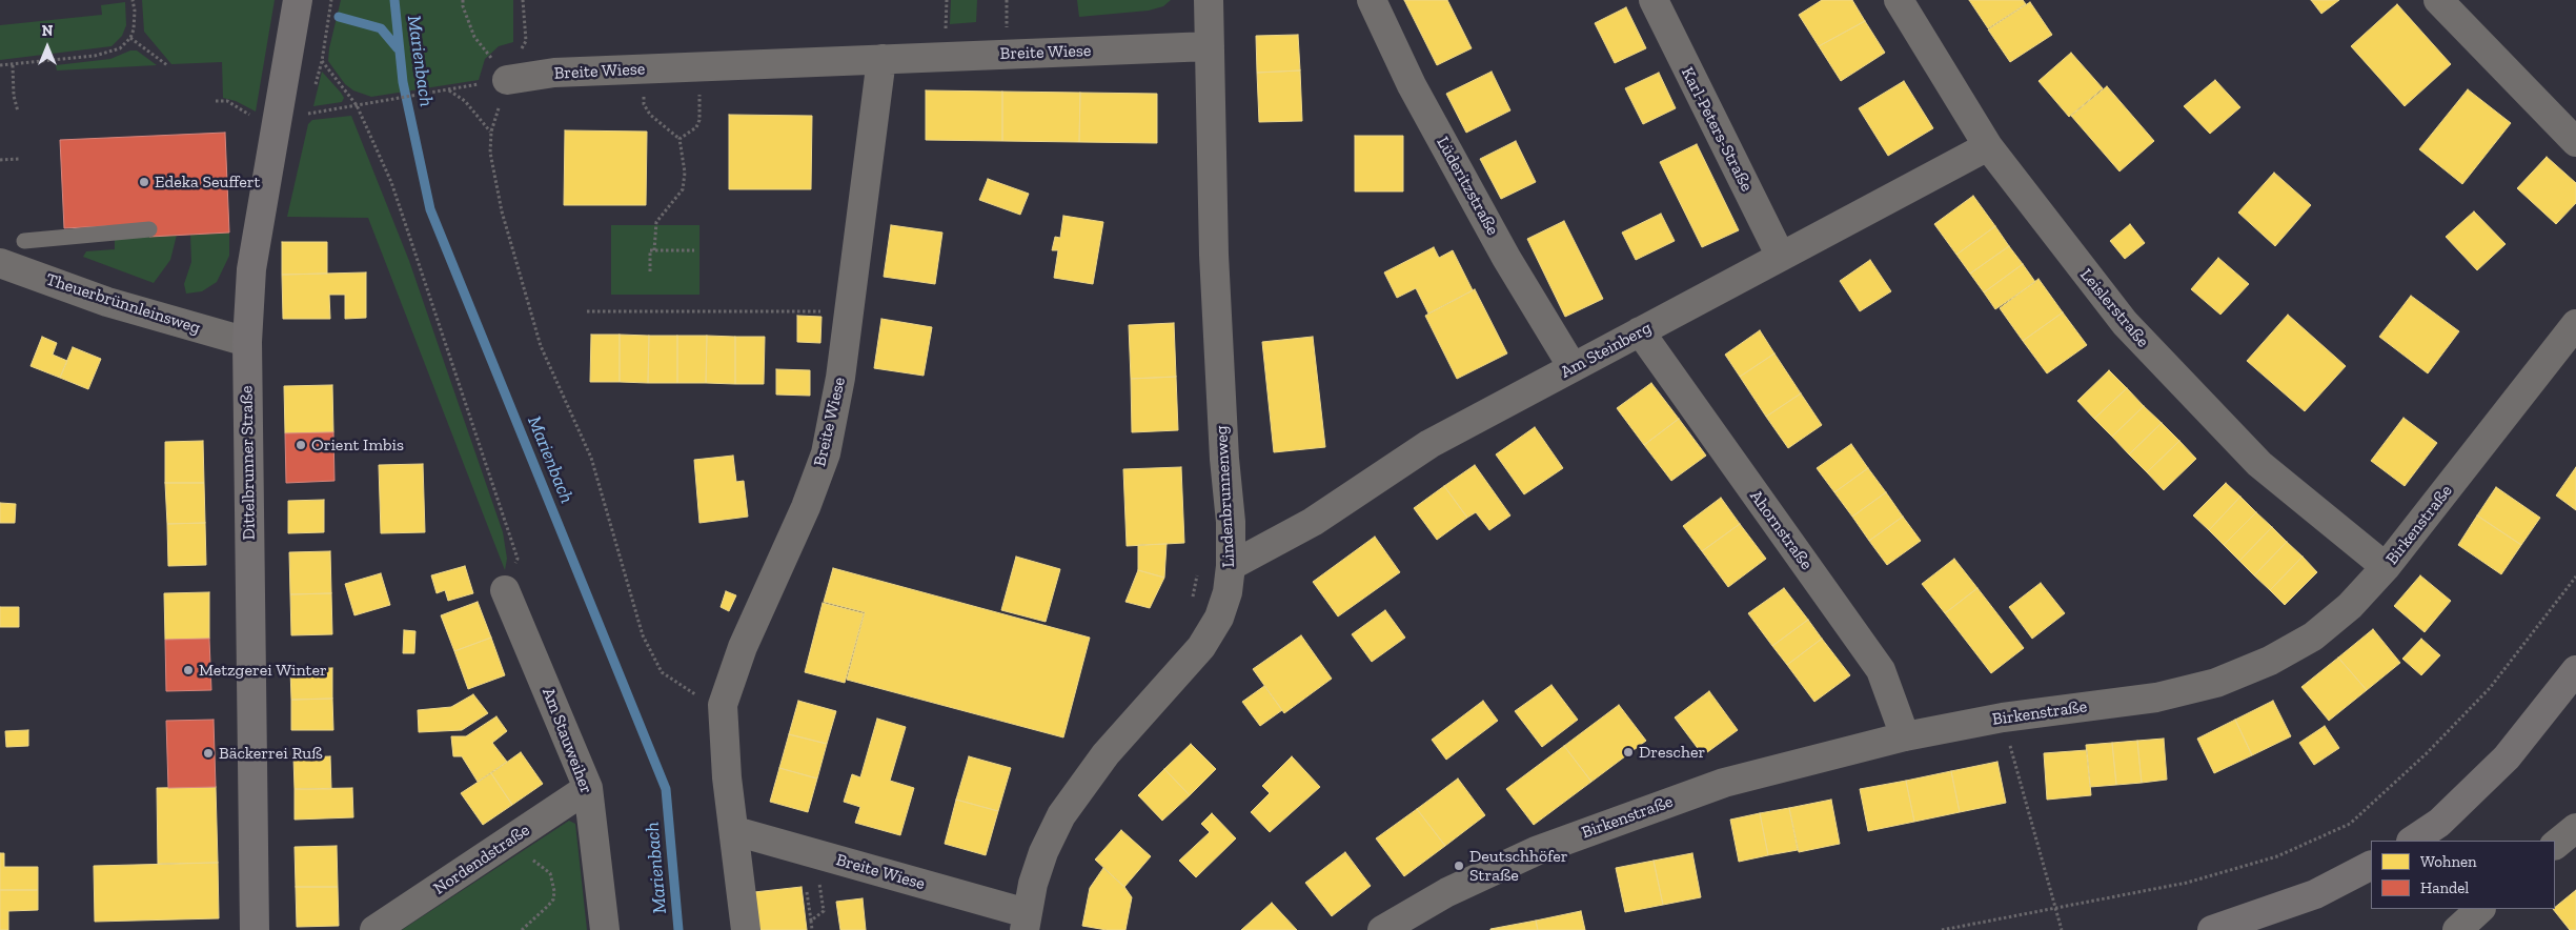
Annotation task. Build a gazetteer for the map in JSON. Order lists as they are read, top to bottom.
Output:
{
  "streets": {
    "street": [
      "Breite Wiese",
      "Karl-Peters-Straße",
      "Lüderitzstraße",
      "Theuerbrünnleinsweg",
      "Leislerstraße",
      "Am Steinberg",
      "Dittelbrunner Straße",
      "Lindenbrunnenweg",
      "Birkenstraße",
      "Ahornstraße",
      "Am Stauweiher",
      "Nordendstraße"
    ]
  },
  "crossings": [
    ["Breite Wiese", "Lindenbrunnenweg"],
    ["Karl-Peters-Straße", "Am Steinberg"],
    ["Lüderitzstraße", "Am Steinberg"],
    ["Theuerbrünnleinsweg", "Dittelbrunner Straße"],
    ["Leislerstraße", "Am Steinberg"],
    ["Leislerstraße", "Birkenstraße"],
    ["Am Steinberg", "Lindenbrunnenweg"],
    ["Am Steinberg", "Ahornstraße"],
    ["Birkenstraße", "Ahornstraße"],
    ["Am Stauweiher", "Nordendstraße"]
  ],
  "water": ["Marienbach"],
  "places": [
    "Edeka Seuffert",
    "Orient Imbis",
    "Metzgerei Winter",
    "Drescher",
    "Bäckerrei Ruß",
    "Deutschhöfer Straße"
  ],
  "legend": ["Wohnen", "Handel"],
  "north": "top"
}
